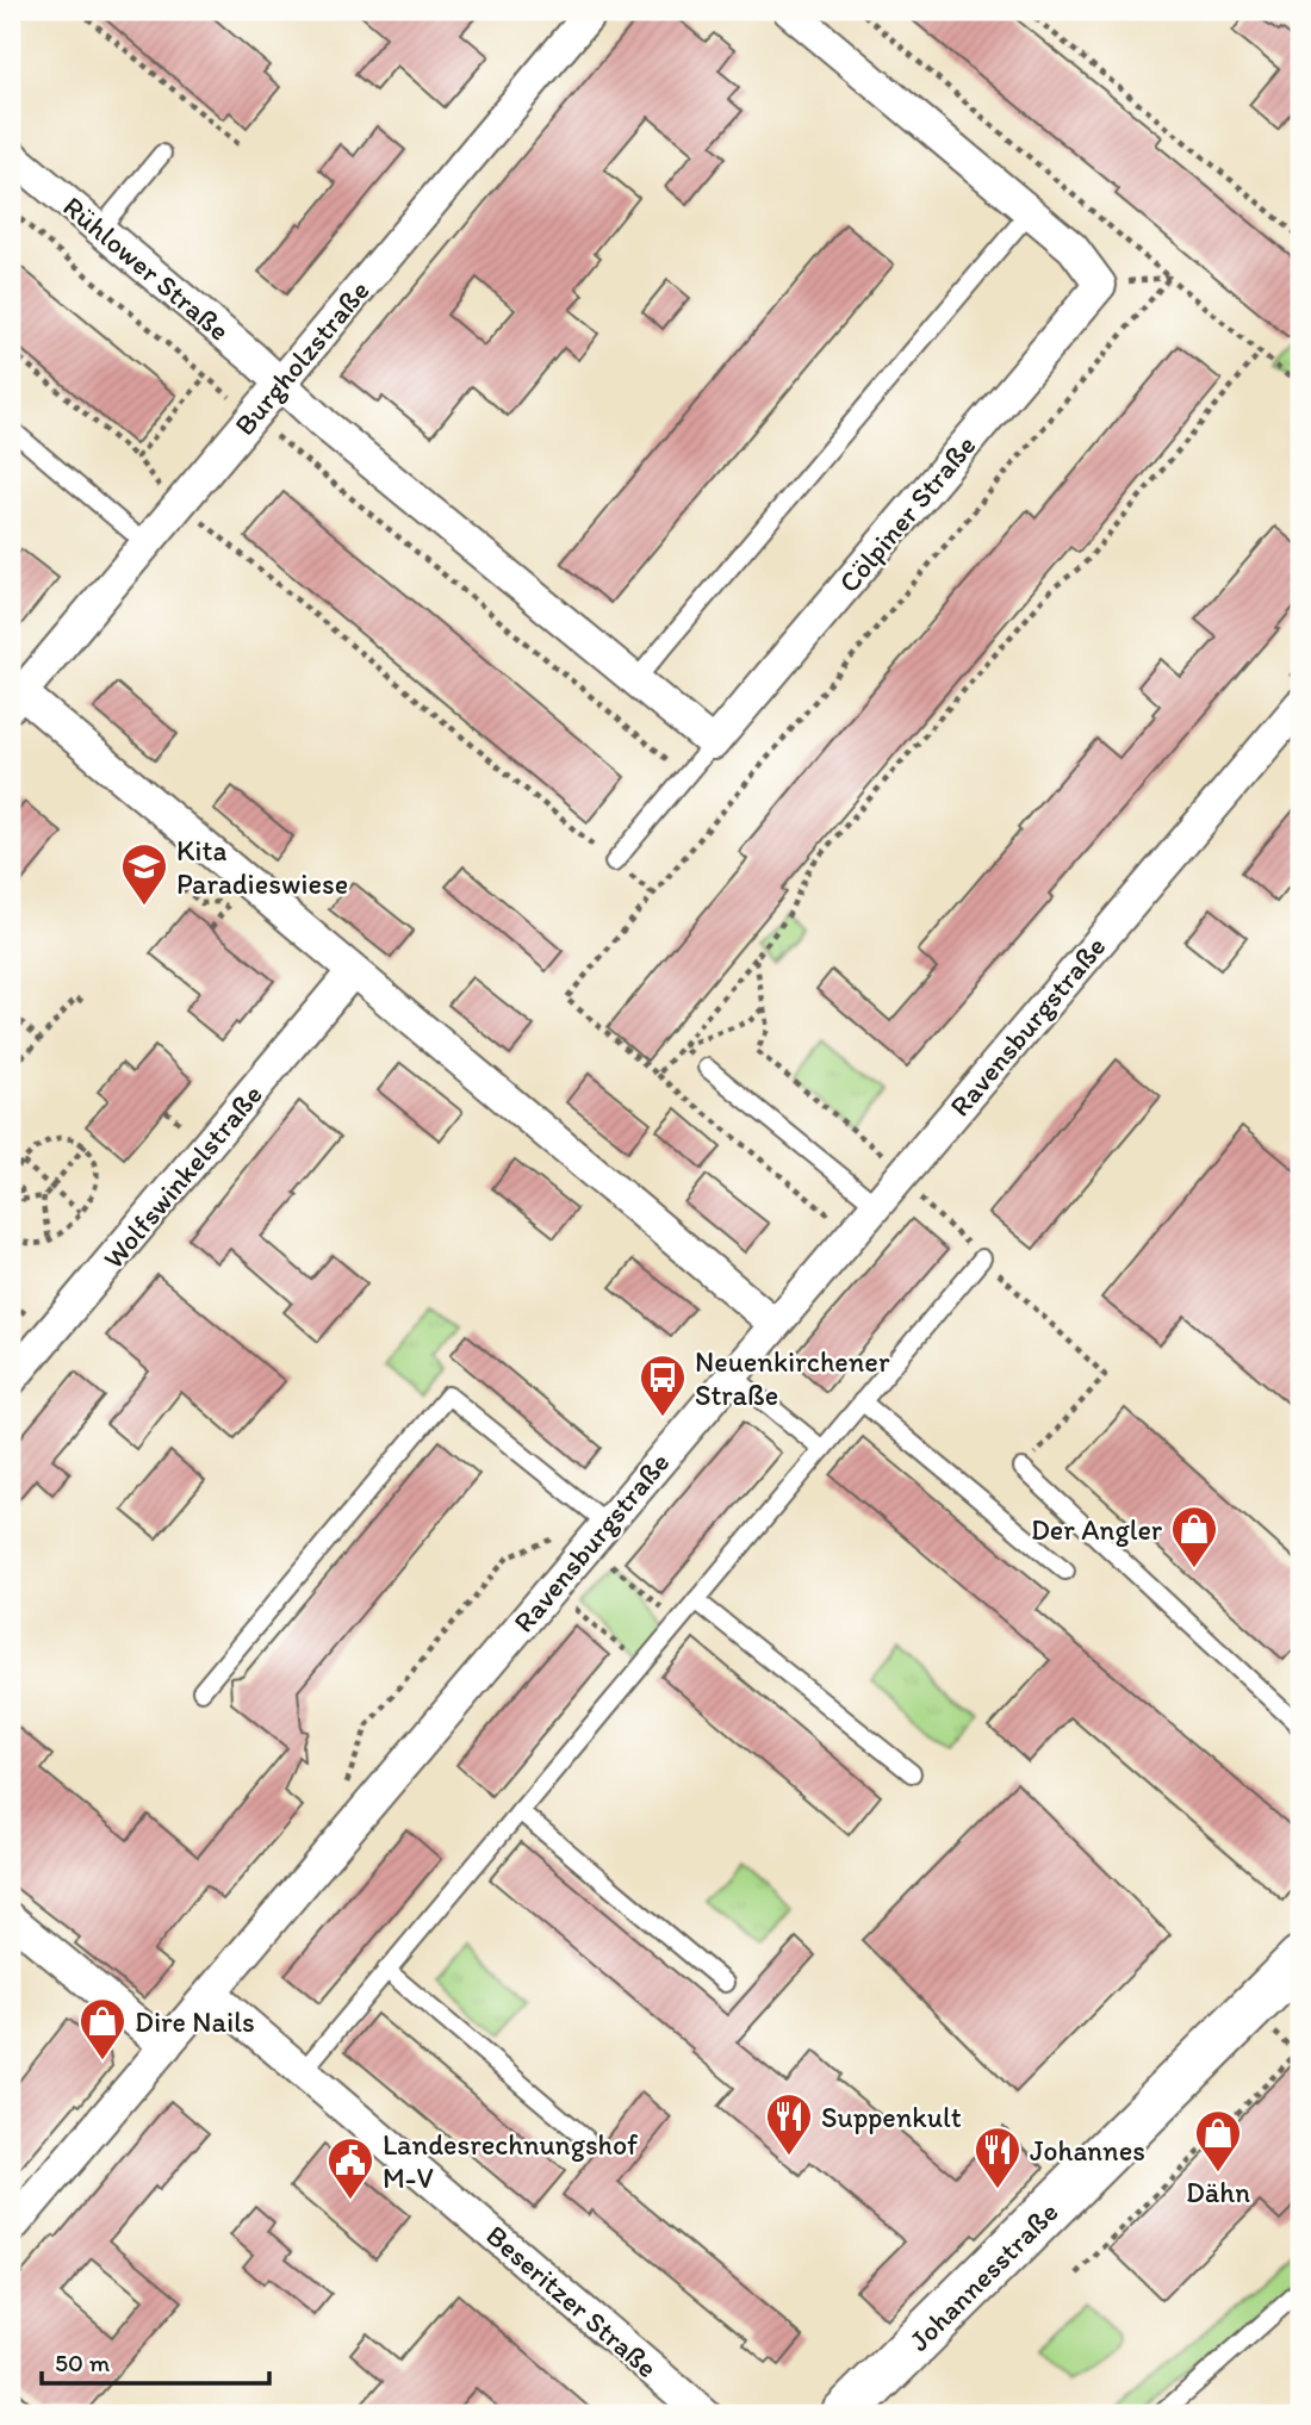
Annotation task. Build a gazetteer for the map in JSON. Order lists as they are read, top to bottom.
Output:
{
  "streets": {
    "main road": ["Johannesstraße"],
    "street": [
      "Rühlower Straße",
      "Burgholzstraße",
      "Cölpiner Straße",
      "Ravensburgstraße",
      "Wolfswinkelstraße",
      "Beseritzer Straße"
    ]
  },
  "crossings": [
    ["Rühlower Straße", "Burgholzstraße"],
    ["Ravensburgstraße", "Beseritzer Straße"]
  ],
  "places": {
    "school or university": ["Kita Paradieswiese"],
    "bus stop": ["Neuenkirchener Straße"],
    "shop": ["Der Angler", "Dire Nails", "Dähn"],
    "restaurant": ["Suppenkult", "Johannes"],
    "public building": ["Landesrechnungshof M-V"]
  },
  "scale_bar": "50 m"
}
